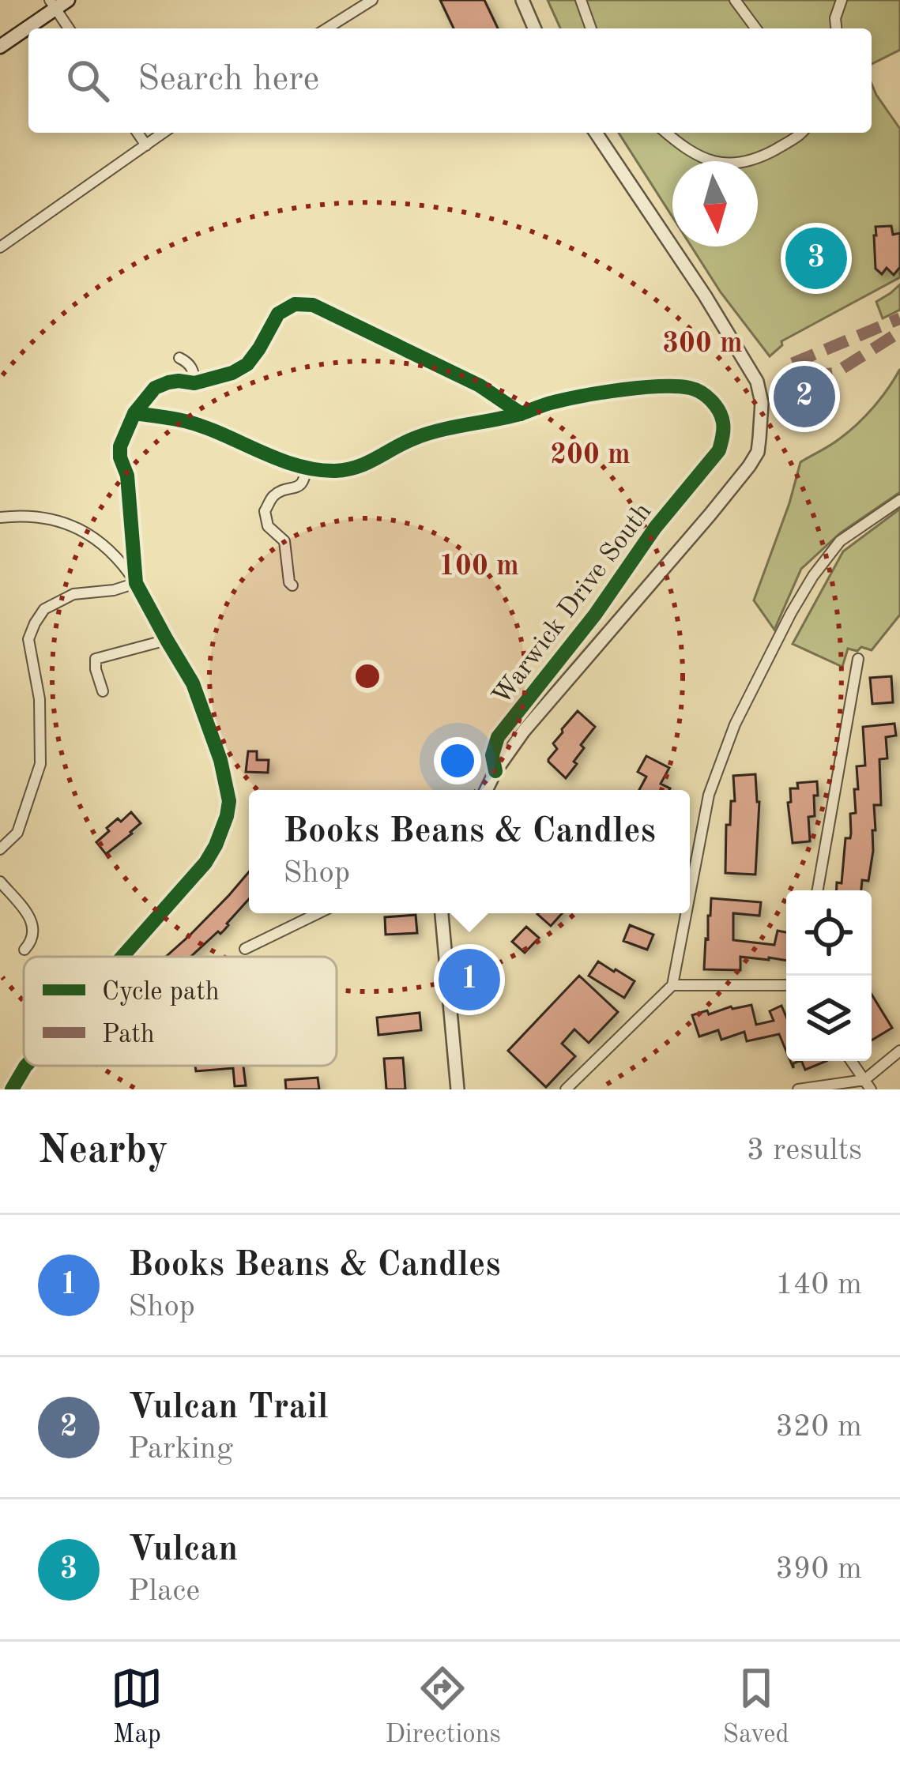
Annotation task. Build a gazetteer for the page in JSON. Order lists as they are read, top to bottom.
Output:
{
  "streets": {
    "street": ["Warwick Drive South"]
  },
  "legend": ["Cycle path", "Path"],
  "north": "bottom",
  "page": {
    "search": "Search here",
    "pins": ["3", "2", "1"],
    "popup": ["Books Beans & Candles", "Shop"],
    "heading": ["Nearby", "3 results"],
    "list": [
      {
        "mark": "1",
        "name": "Books Beans & Candles",
        "note": "Shop",
        "value": "140 m"
      },
      {
        "mark": "2",
        "name": "Vulcan Trail",
        "note": "Parking",
        "value": "320 m"
      },
      {
        "mark": "3",
        "name": "Vulcan",
        "note": "Place",
        "value": "390 m"
      }
    ],
    "nav": ["Map", "Directions", "Saved"]
  },
  "rings": ["300 m", "200 m", "100 m"]
}
